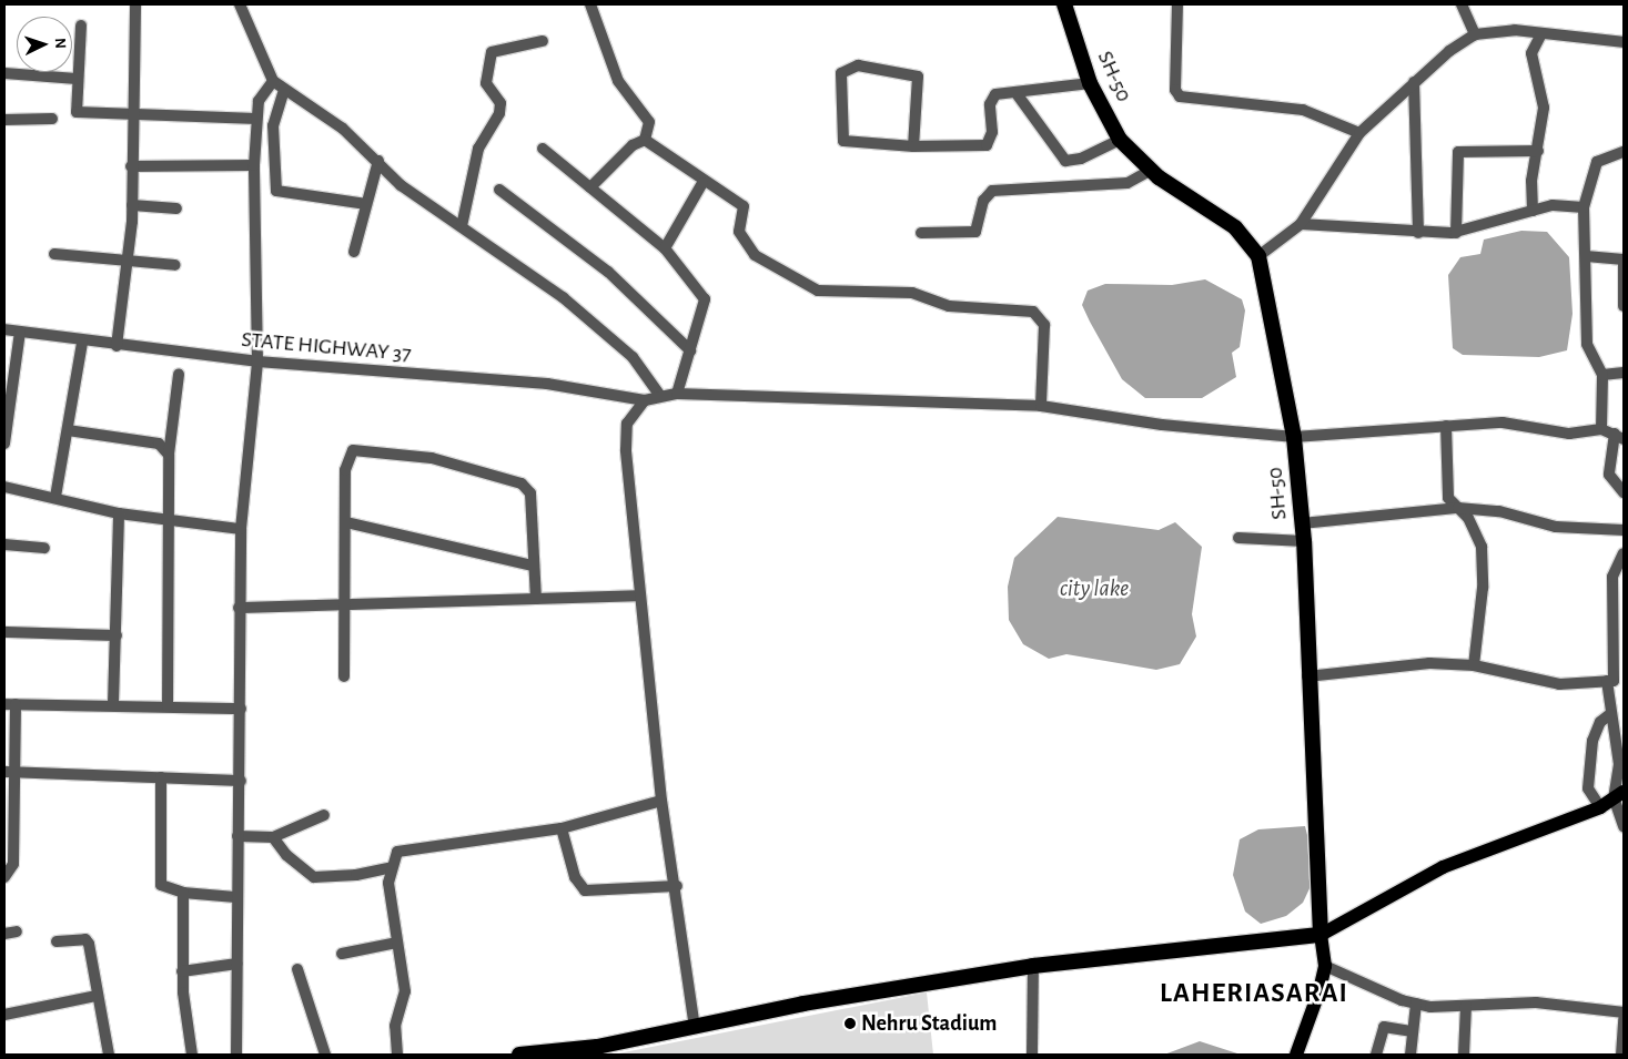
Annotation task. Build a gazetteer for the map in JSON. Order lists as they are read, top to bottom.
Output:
{
  "streets": {
    "highway": ["SH-50"],
    "street": ["STATE HIGHWAY 37"]
  },
  "districts": ["LAHERIASARAI"],
  "water": ["city lake"],
  "places": ["Nehru Stadium"],
  "north": "right"
}
